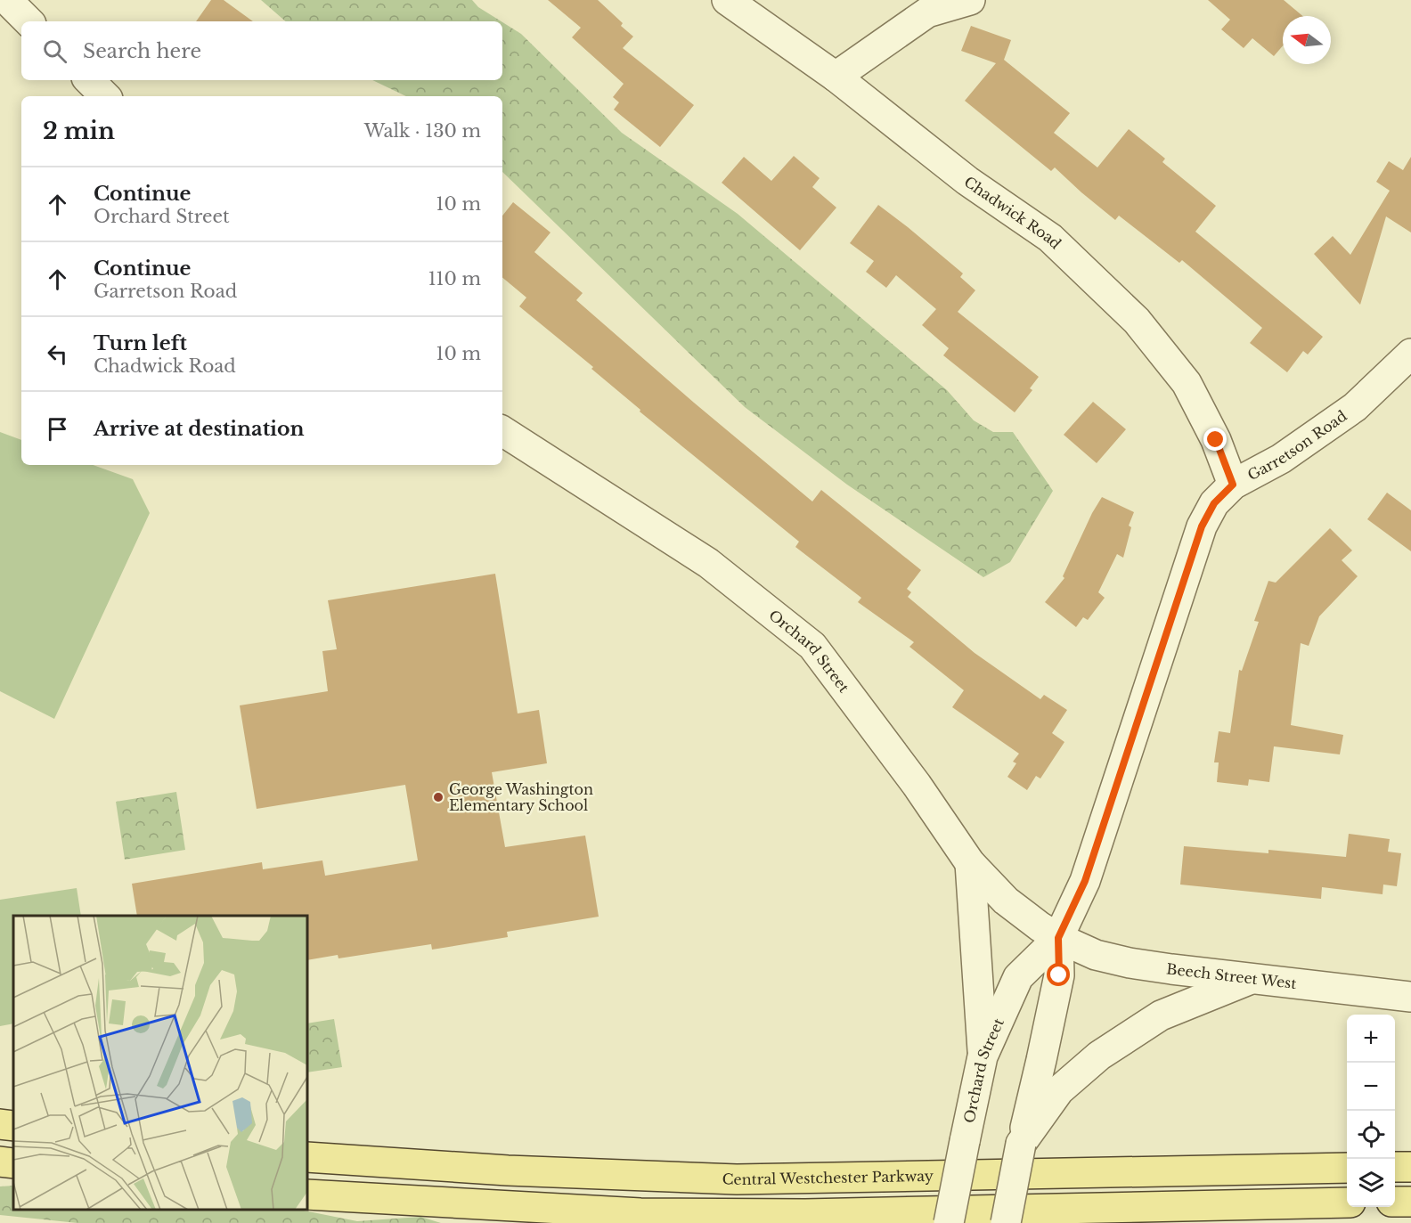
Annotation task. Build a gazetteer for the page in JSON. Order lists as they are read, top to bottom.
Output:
{
  "streets": {
    "main road": ["Central Westchester Parkway"],
    "street": [
      "Chadwick Road",
      "Garretson Road",
      "Orchard Street",
      "Beech Street West"
    ]
  },
  "crossings": [
    ["Chadwick Road", "Garretson Road"],
    ["Garretson Road", "Orchard Street"],
    ["Garretson Road", "Beech Street West"],
    ["Orchard Street", "Beech Street West"]
  ],
  "places": ["George Washington Elementary School"],
  "north": "left",
  "page": {
    "search": "Search here",
    "heading": ["2 min", "Walk · 130 m"],
    "list": [
      ["Continue", "Orchard Street", "10 m"],
      ["Continue", "Garretson Road", "110 m"],
      ["Turn left", "Chadwick Road", "10 m"],
      "Arrive at destination"
    ],
    "map_buttons": ["+", "−"]
  }
}
